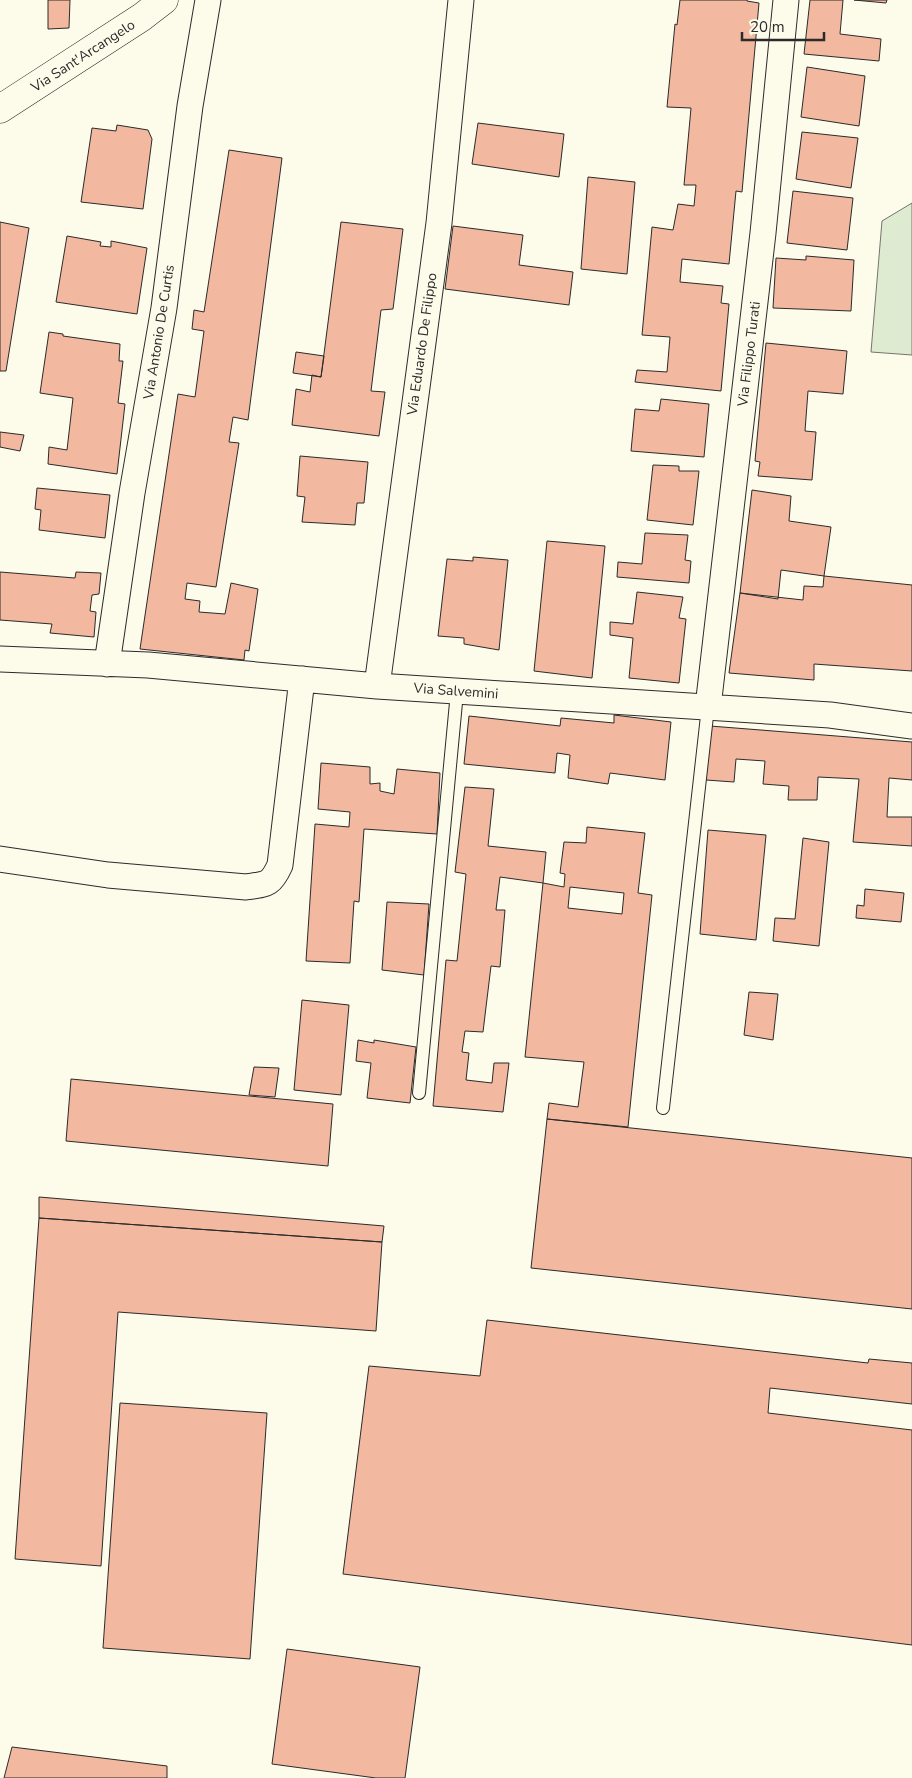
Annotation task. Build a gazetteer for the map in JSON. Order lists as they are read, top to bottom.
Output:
{
  "streets": {
    "street": [
      "Via Sant'Arcangelo",
      "Via Antonio De Curtis",
      "Via Eduardo De Filippo",
      "Via Filippo Turati",
      "Via Salvemini"
    ]
  },
  "crossings": [
    ["Via Antonio De Curtis", "Via Salvemini"],
    ["Via Eduardo De Filippo", "Via Salvemini"],
    ["Via Filippo Turati", "Via Salvemini"]
  ],
  "scale_bar": "20 m"
}
